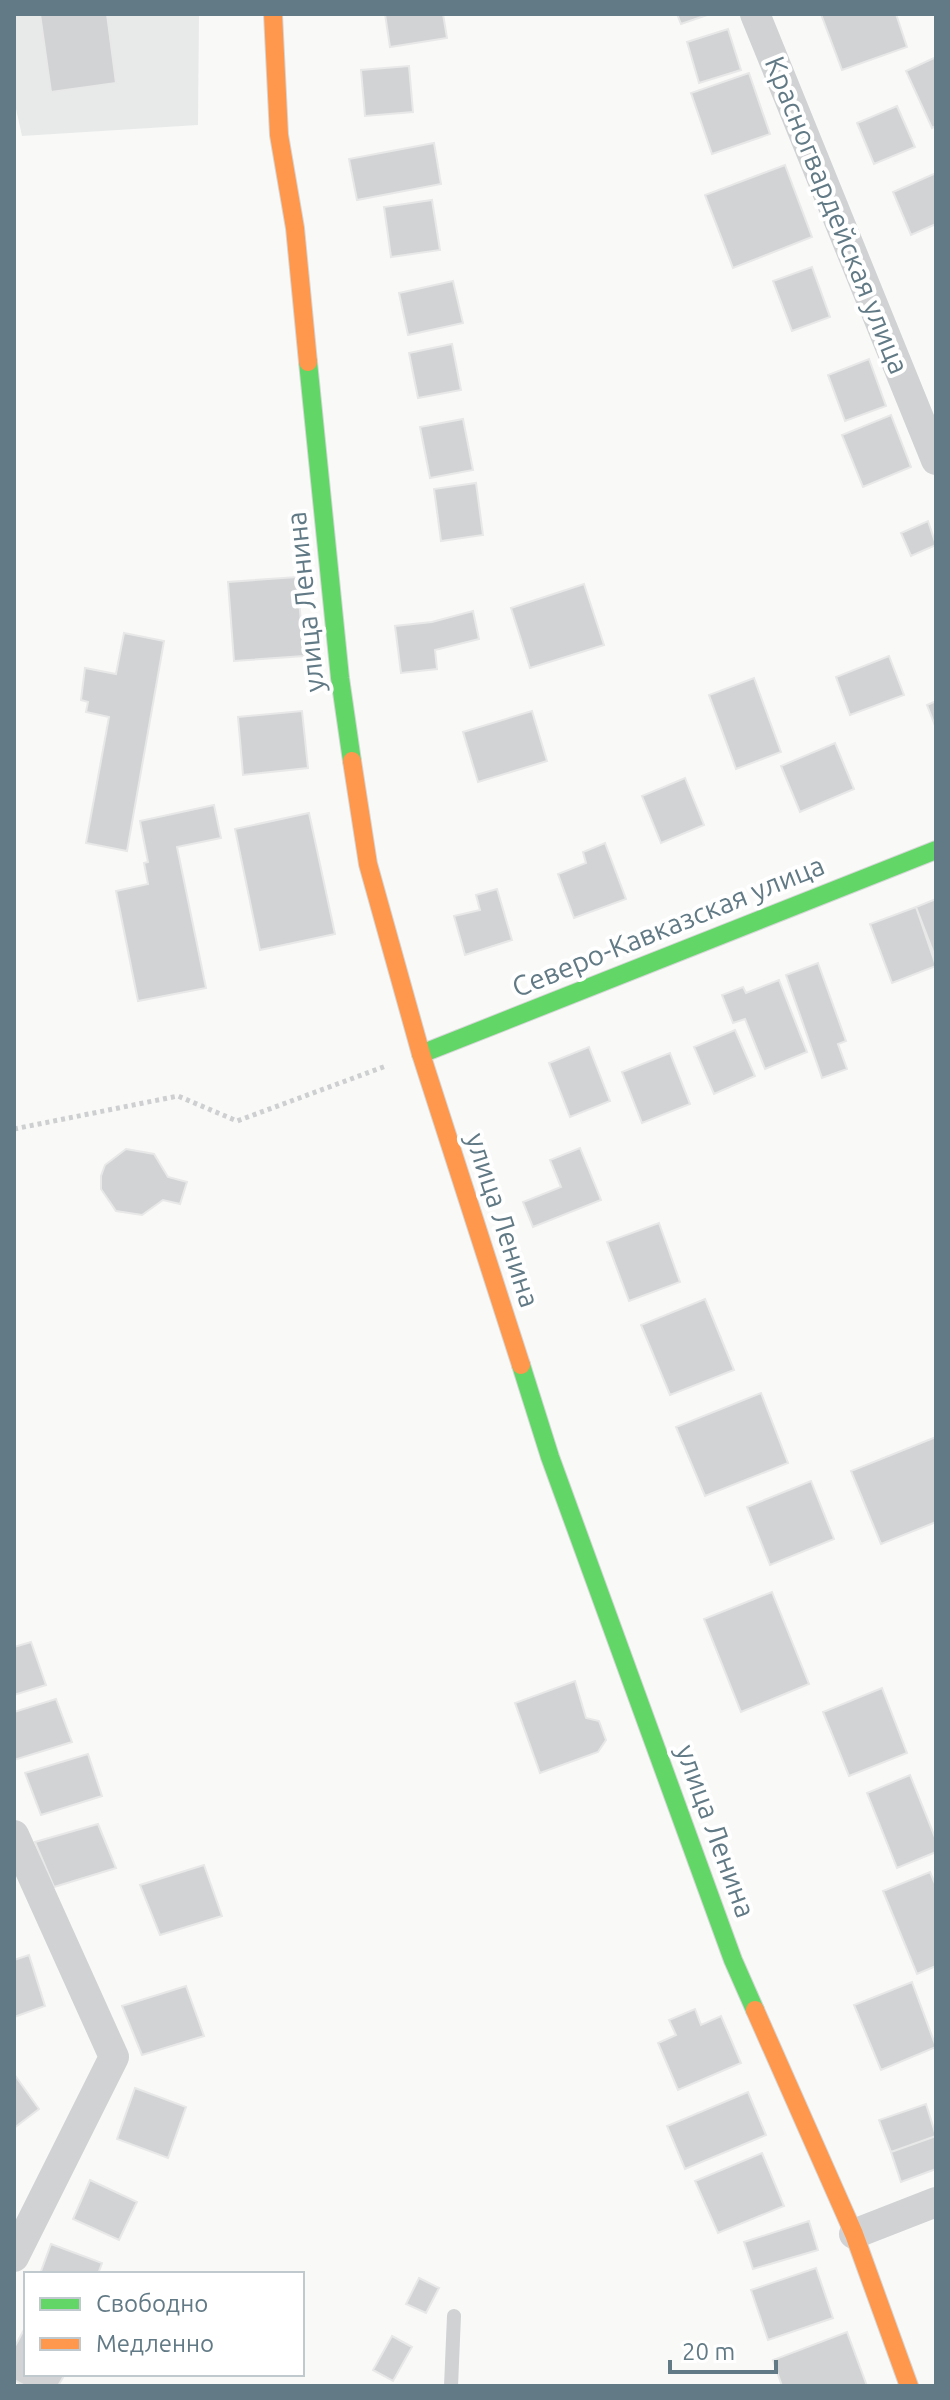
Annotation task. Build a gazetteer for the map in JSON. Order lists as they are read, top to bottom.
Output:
{
  "streets": {
    "street": ["Красногвардейская улица", "улица Ленина", "Северо-Кавказская улица"]
  },
  "crossings": [
    ["улица Ленина", "Северо-Кавказская улица"]
  ],
  "legend": ["Свободно", "Медленно"],
  "scale_bar": "20 m"
}
